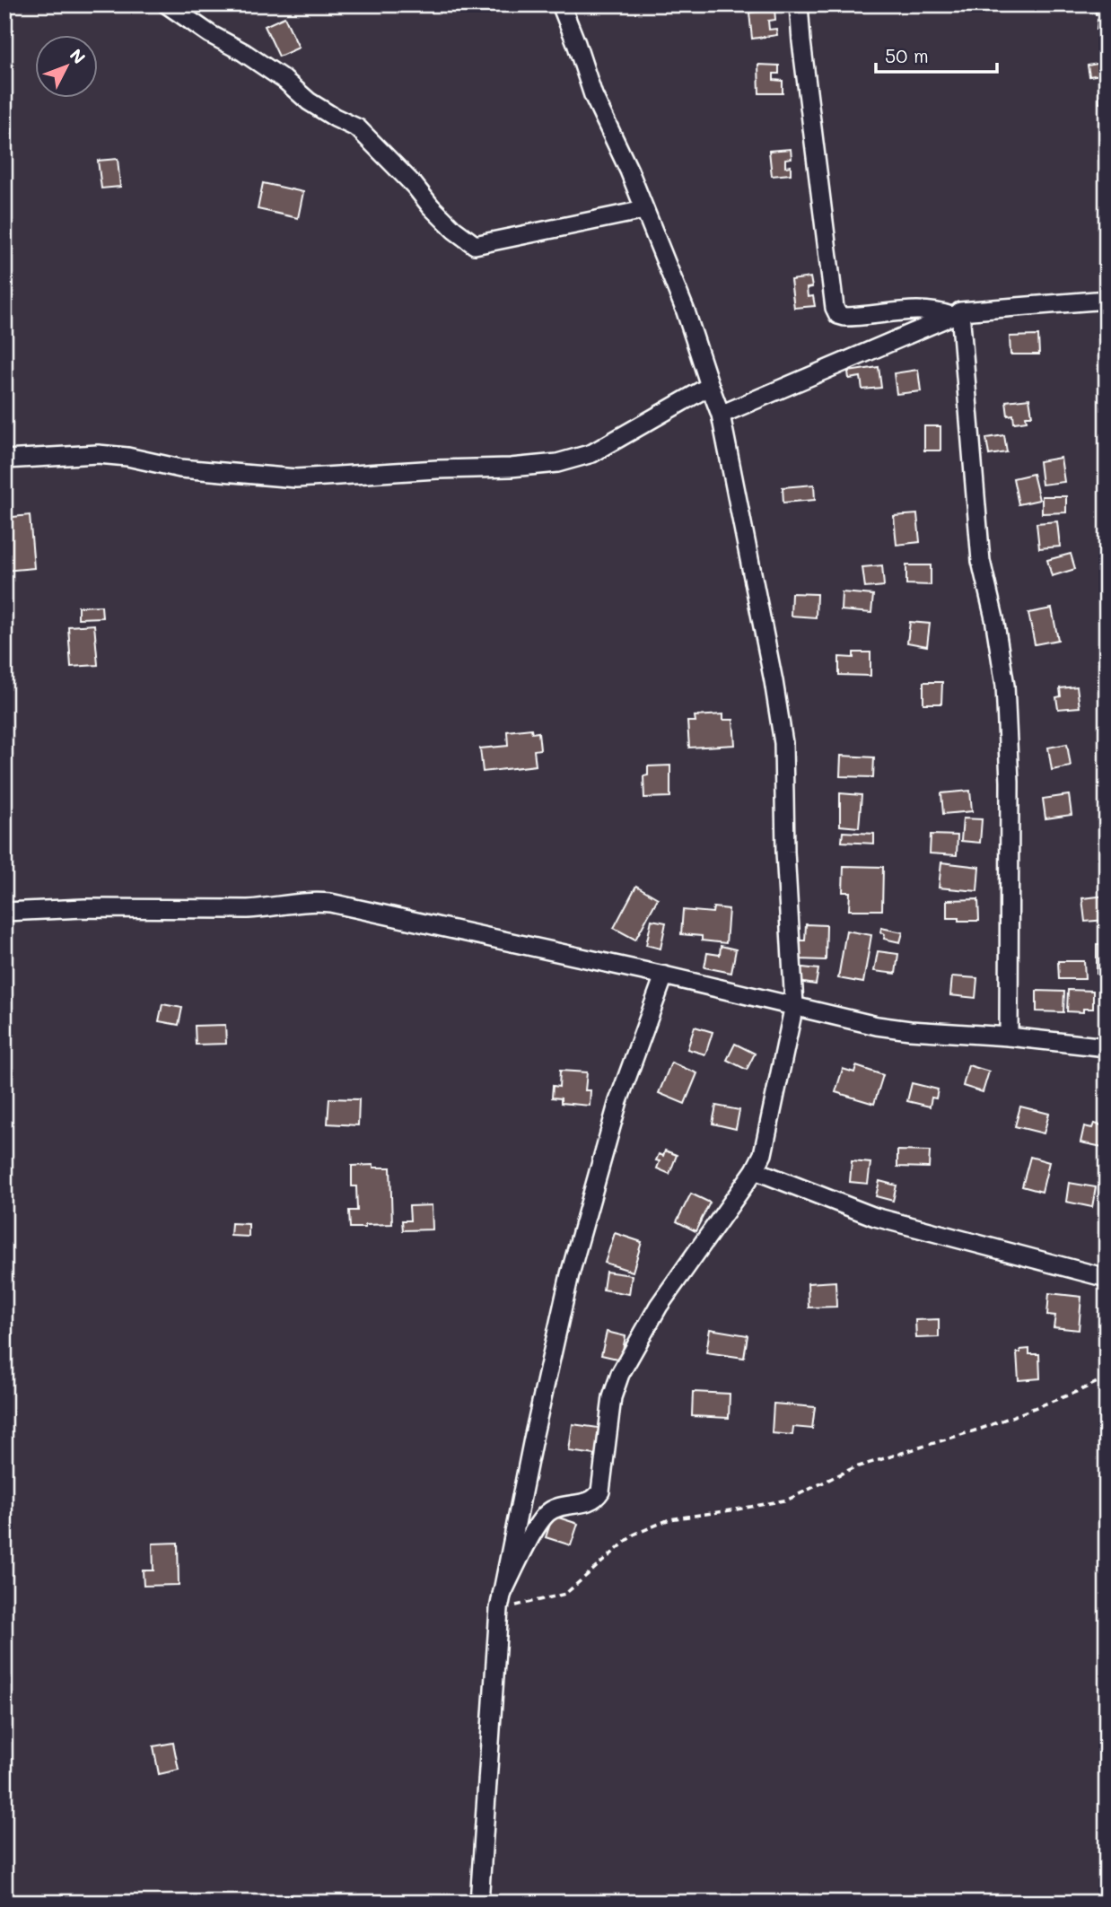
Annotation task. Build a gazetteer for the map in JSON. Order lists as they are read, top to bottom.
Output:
{
  "scale_bar": "50 m",
  "north": "top right"
}
